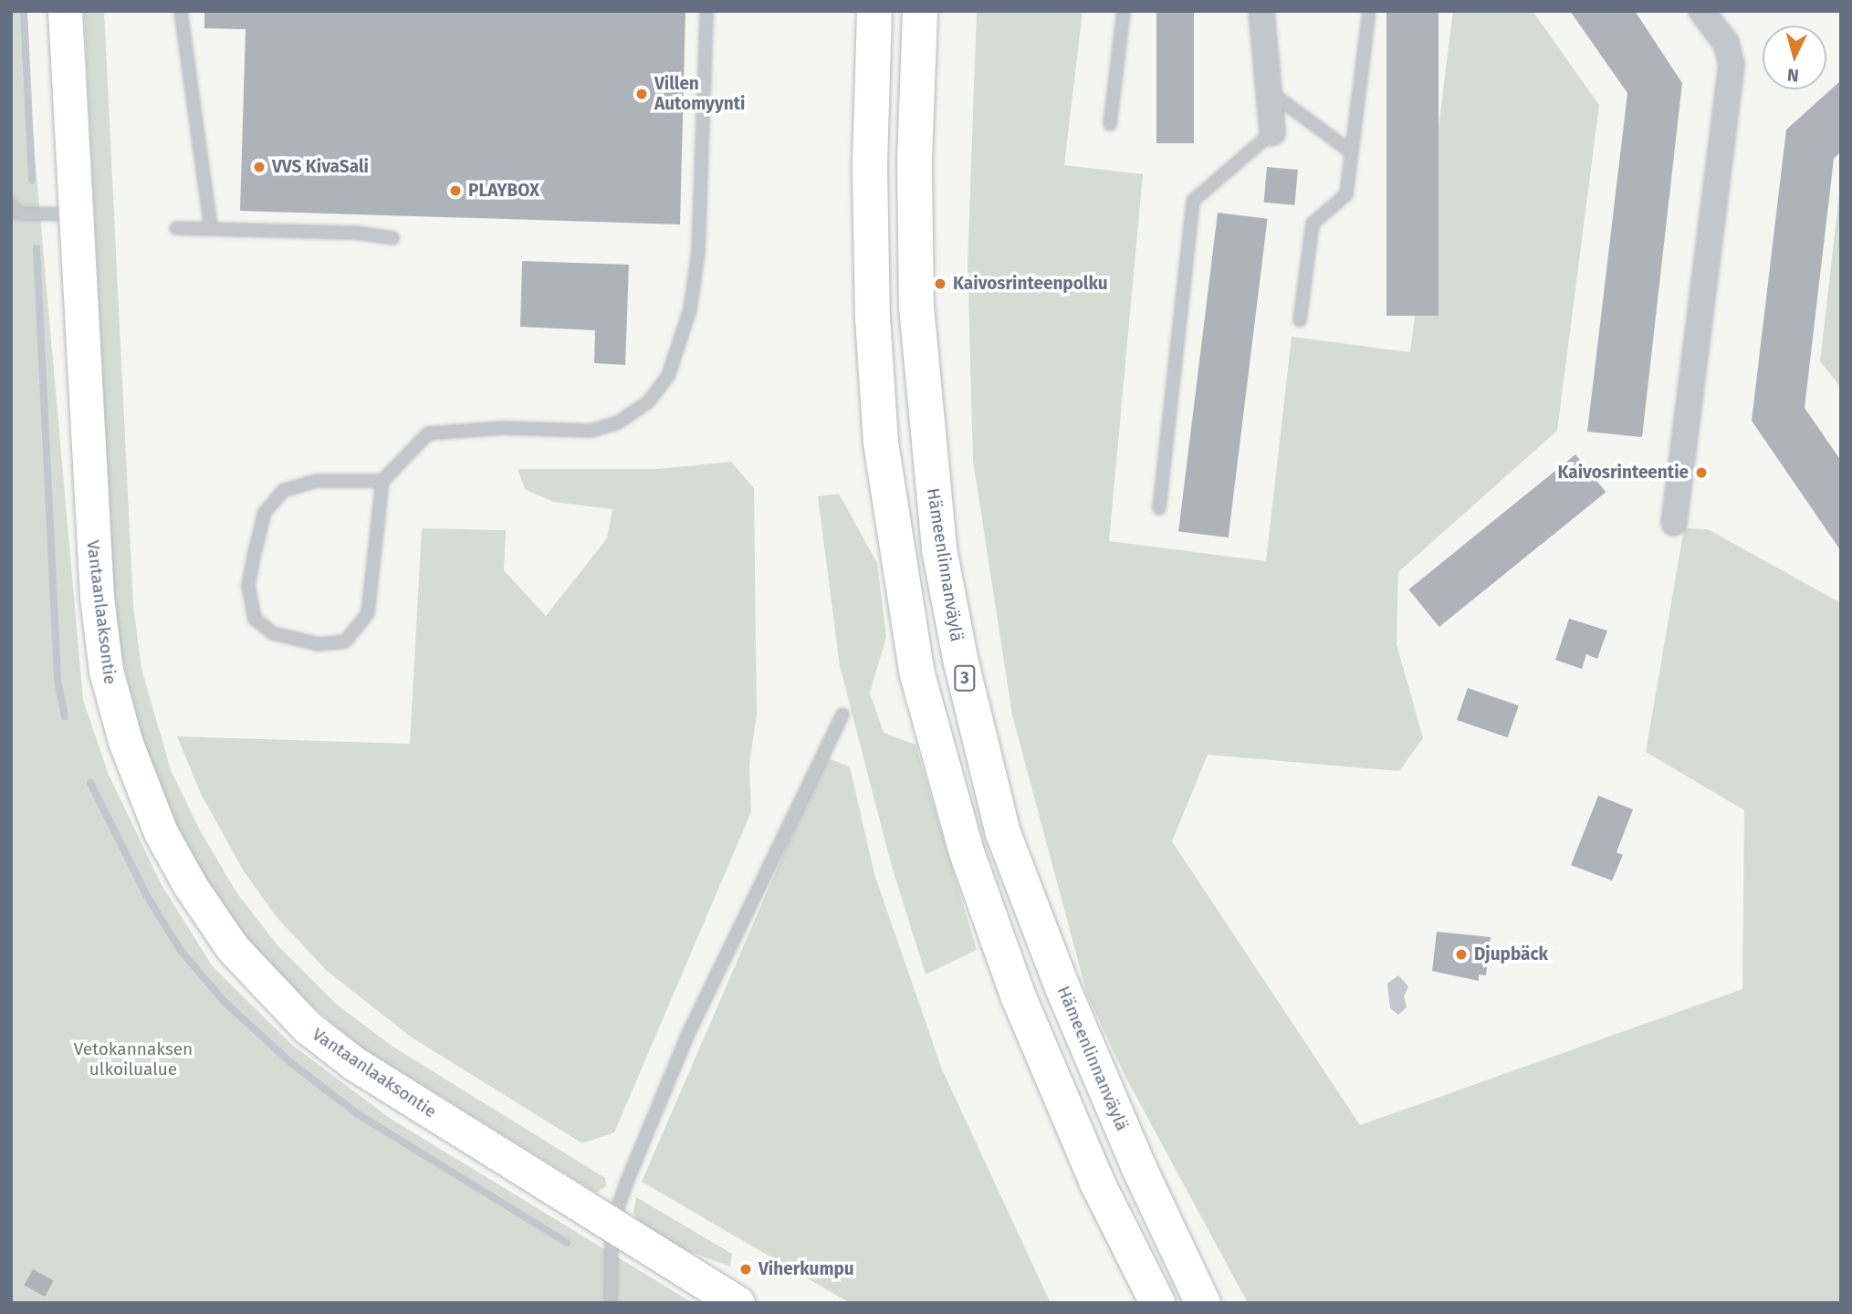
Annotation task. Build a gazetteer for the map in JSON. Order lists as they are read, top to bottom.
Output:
{
  "streets": {
    "highway": ["Hämeenlinnanväylä", "3"],
    "main road": ["Vantaanlaaksontie"]
  },
  "parks": ["Vetokannaksen ulkoilualue"],
  "places": [
    "Villen Automyynti",
    "VVS KivaSali",
    "PLAYBOX",
    "Kaivosrinteenpolku",
    "Kaivosrinteentie",
    "Djupbäck",
    "Viherkumpu"
  ],
  "north": "bottom"
}
